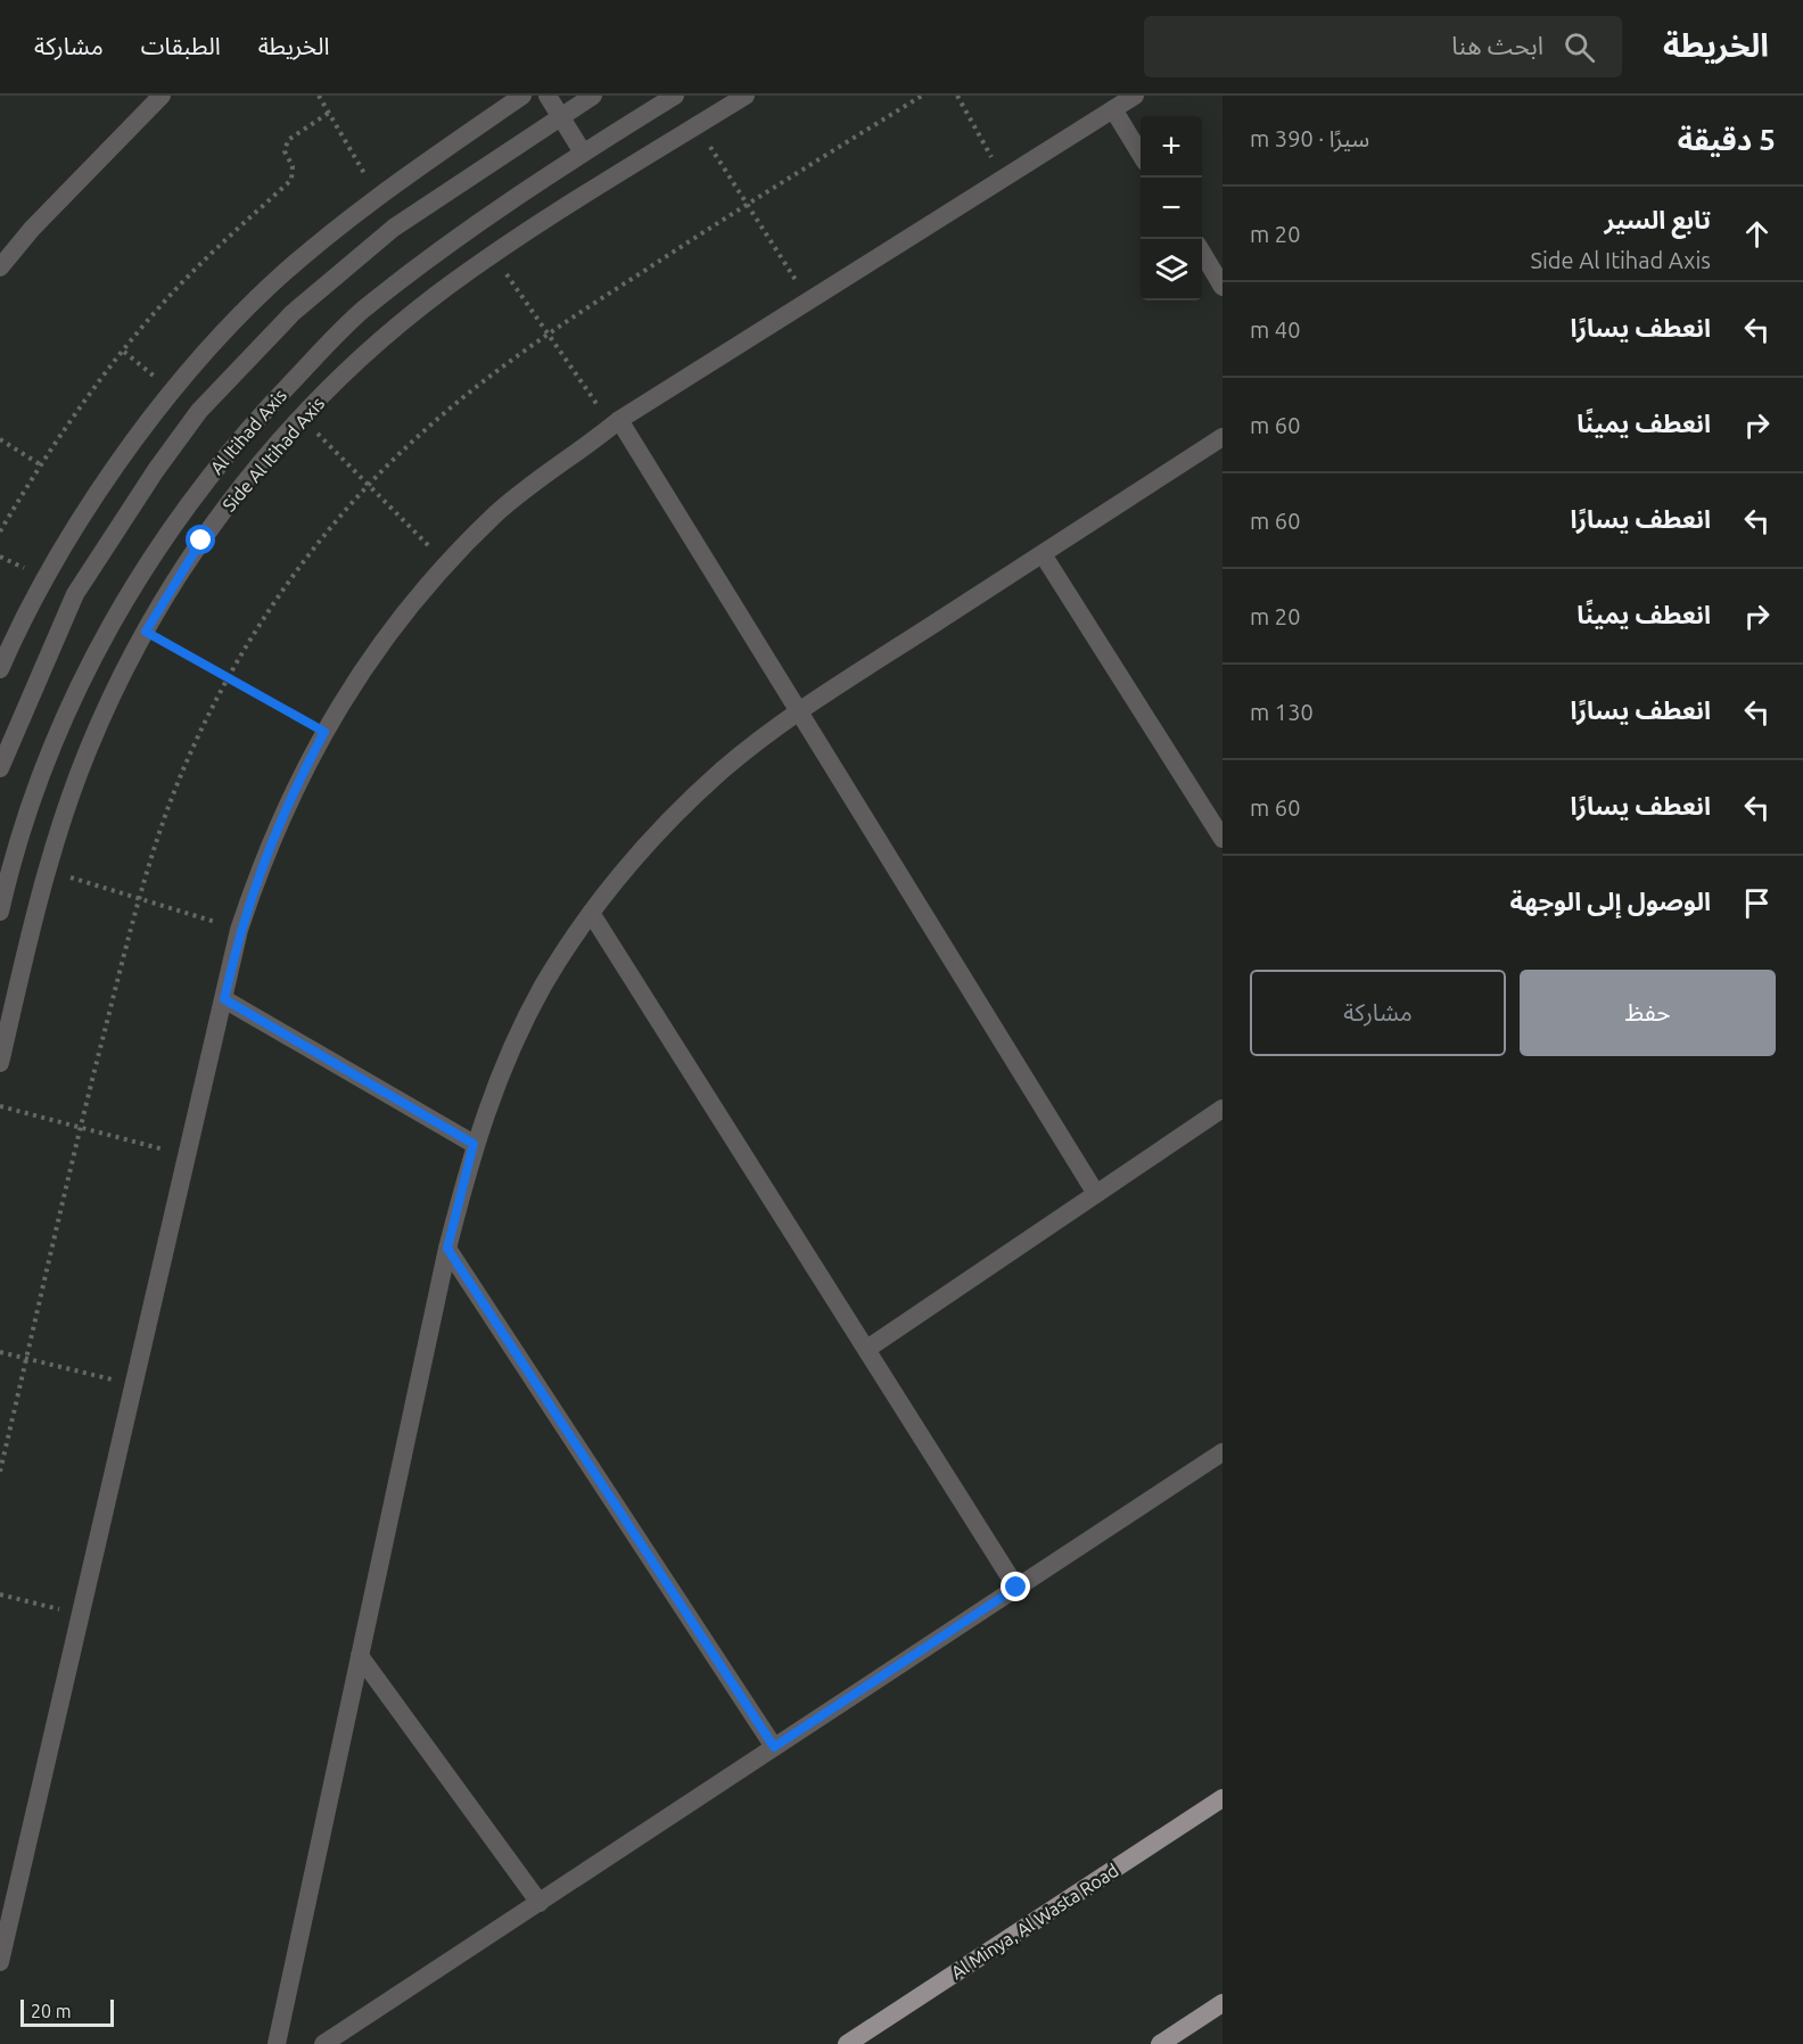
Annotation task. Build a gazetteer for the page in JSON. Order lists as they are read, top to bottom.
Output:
{
  "streets": {
    "main road": ["Al Minya, Al Wasta Road"],
    "street": ["Al Itihad Axis", "Side Al Itihad Axis"]
  },
  "scale_bar": "20 m",
  "page": {
    "header": "الخريطة",
    "search": "ابحث هنا",
    "nav": ["الخريطة", "الطبقات", "مشاركة"],
    "heading": ["5 دقيقة", "سيرًا · 390 m"],
    "map_buttons": ["+", "−"],
    "list": [
      ["تابع السير", "Side Al Itihad Axis", "20 m"],
      ["انعطف يسارًا", "40 m"],
      ["انعطف يمينًا", "60 m"],
      ["انعطف يسارًا", "60 m"],
      ["انعطف يمينًا", "20 m"],
      ["انعطف يسارًا", "130 m"],
      ["انعطف يسارًا", "60 m"],
      "الوصول إلى الوجهة"
    ],
    "buttons": ["حفظ", "مشاركة"],
    "scale": "20 m"
  }
}
